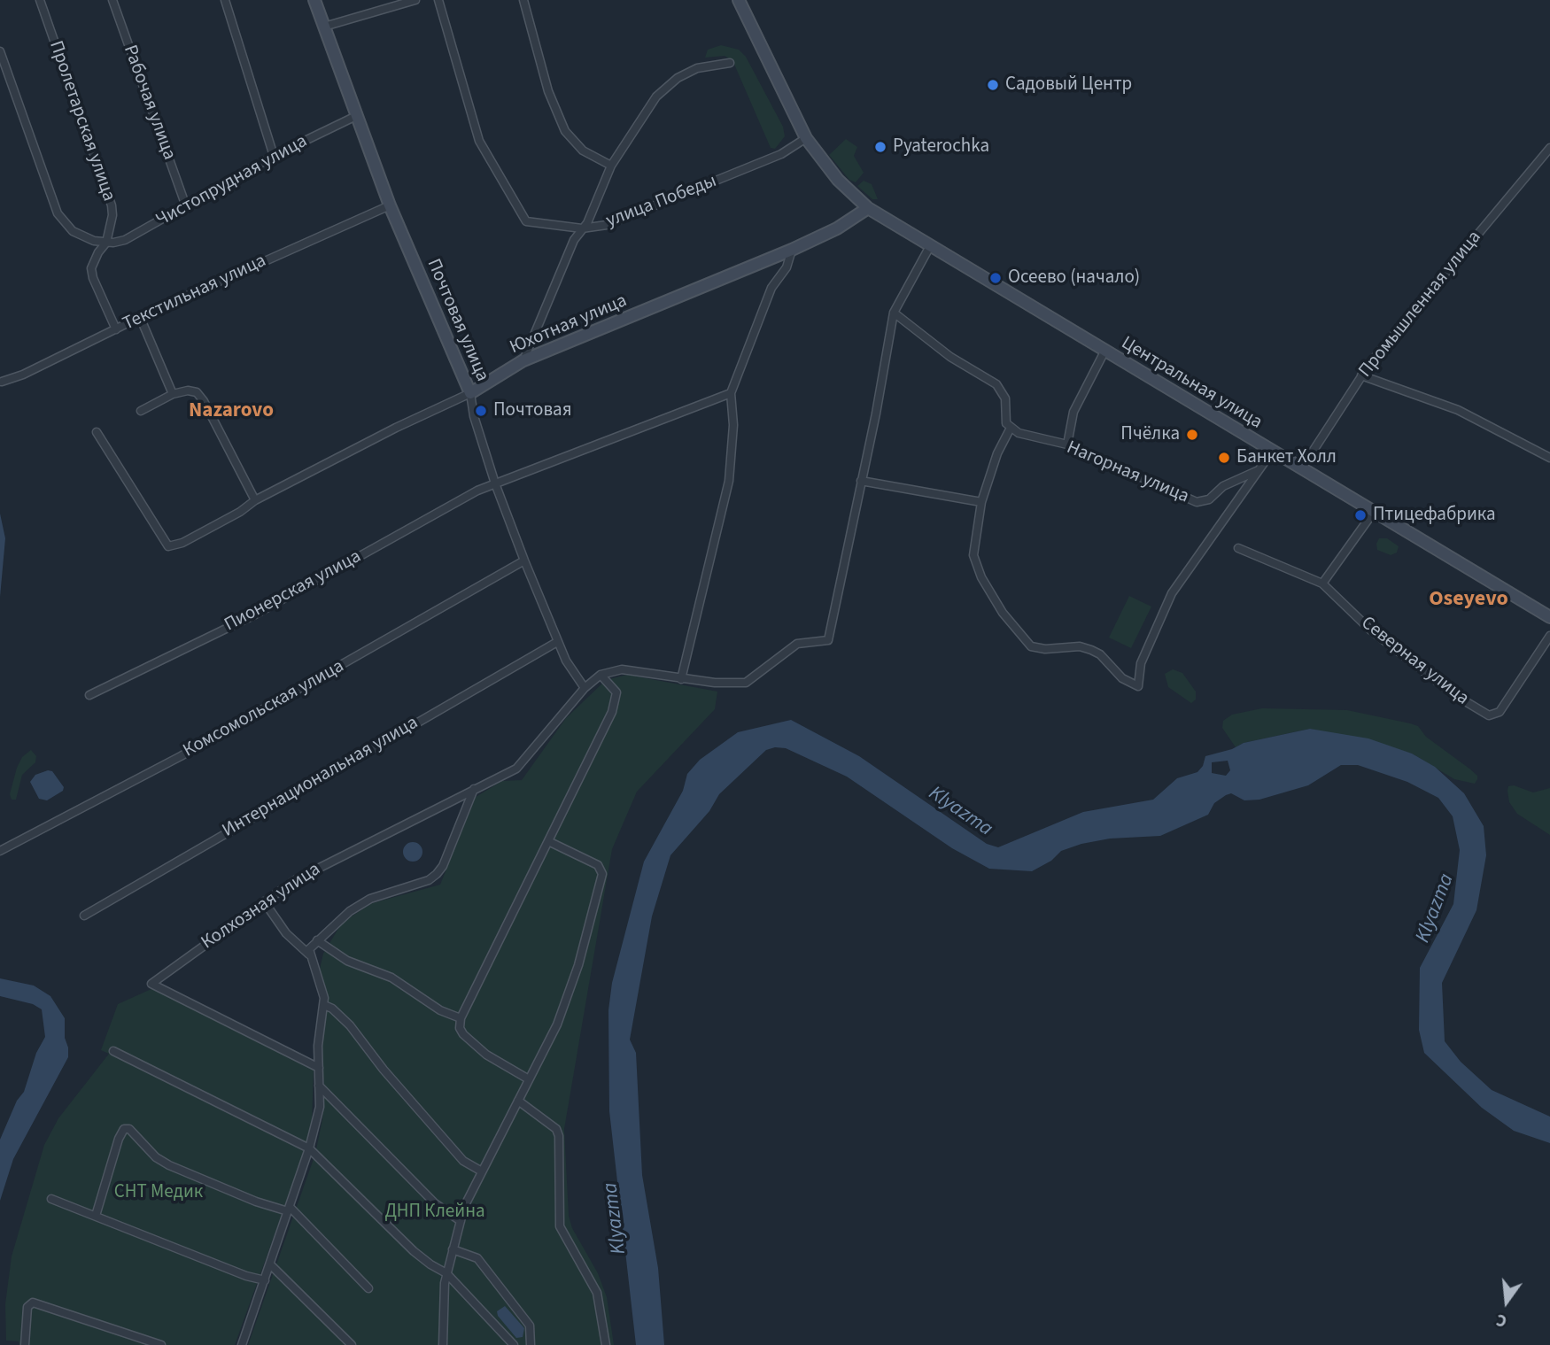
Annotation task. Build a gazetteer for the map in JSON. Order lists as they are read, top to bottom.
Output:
{
  "streets": {
    "main road": ["Почтовая улица", "Юхотная улица", "Центральная улица"],
    "street": [
      "Рабочая улица",
      "Пролетарская улица",
      "Чистопрудная улица",
      "улица Победы",
      "Текстильная улица",
      "Промышленная улица",
      "Нагорная улица",
      "Пионерская улица",
      "Северная улица",
      "Комсомольская улица",
      "Интернациональная улица",
      "Колхозная улица"
    ]
  },
  "crossings": [
    ["Рабочая улица", "Чистопрудная улица"],
    ["Пролетарская улица", "Чистопрудная улица"],
    ["Пролетарская улица", "Текстильная улица"],
    ["Чистопрудная улица", "Почтовая улица"],
    ["улица Победы", "Центральная улица"],
    ["Текстильная улица", "Почтовая улица"],
    ["Промышленная улица", "Центральная улица"],
    ["Почтовая улица", "Юхотная улица"],
    ["Почтовая улица", "Пионерская улица"],
    ["Почтовая улица", "Комсомольская улица"],
    ["Почтовая улица", "Интернациональная улица"],
    ["Почтовая улица", "Колхозная улица"],
    ["Юхотная улица", "Центральная улица"]
  ],
  "districts": ["Nazarovo", "Oseyevo"],
  "water": ["Klyazma"],
  "parks": ["СНТ Медик", "ДНП Клейна"],
  "places": [
    "Садовый Центр",
    "Pyaterochka",
    "Осеево (начало)",
    "Почтовая",
    "Пчёлка",
    "Банкет Холл",
    "Птицефабрика"
  ],
  "north": "bottom"
}
